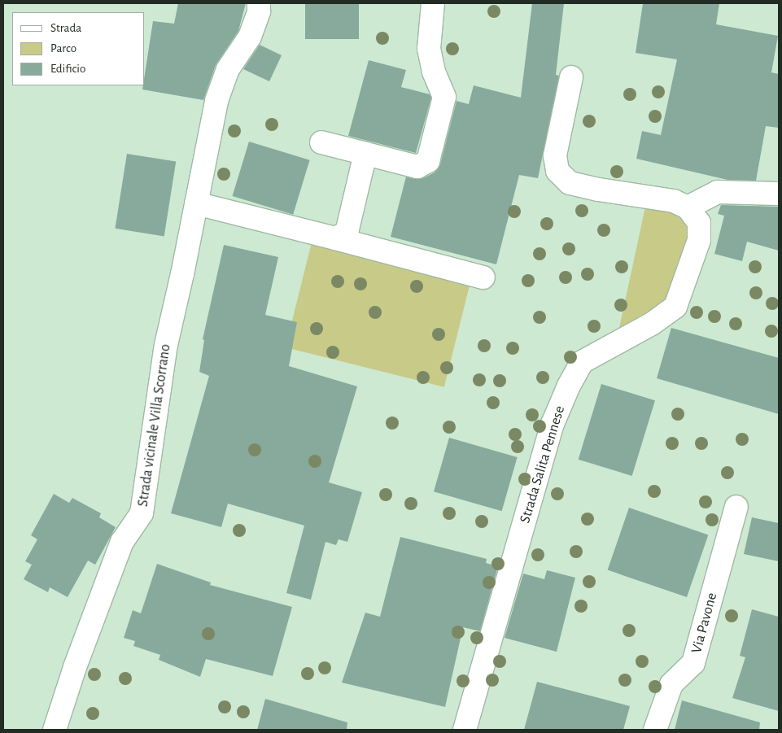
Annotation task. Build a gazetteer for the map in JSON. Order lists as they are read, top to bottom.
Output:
{
  "streets": {
    "street": ["Strada vicinale Villa Scorrano", "Strada Salita Pennese", "Via Pavone"]
  },
  "legend": ["Strada", "Parco", "Edificio"]
}
